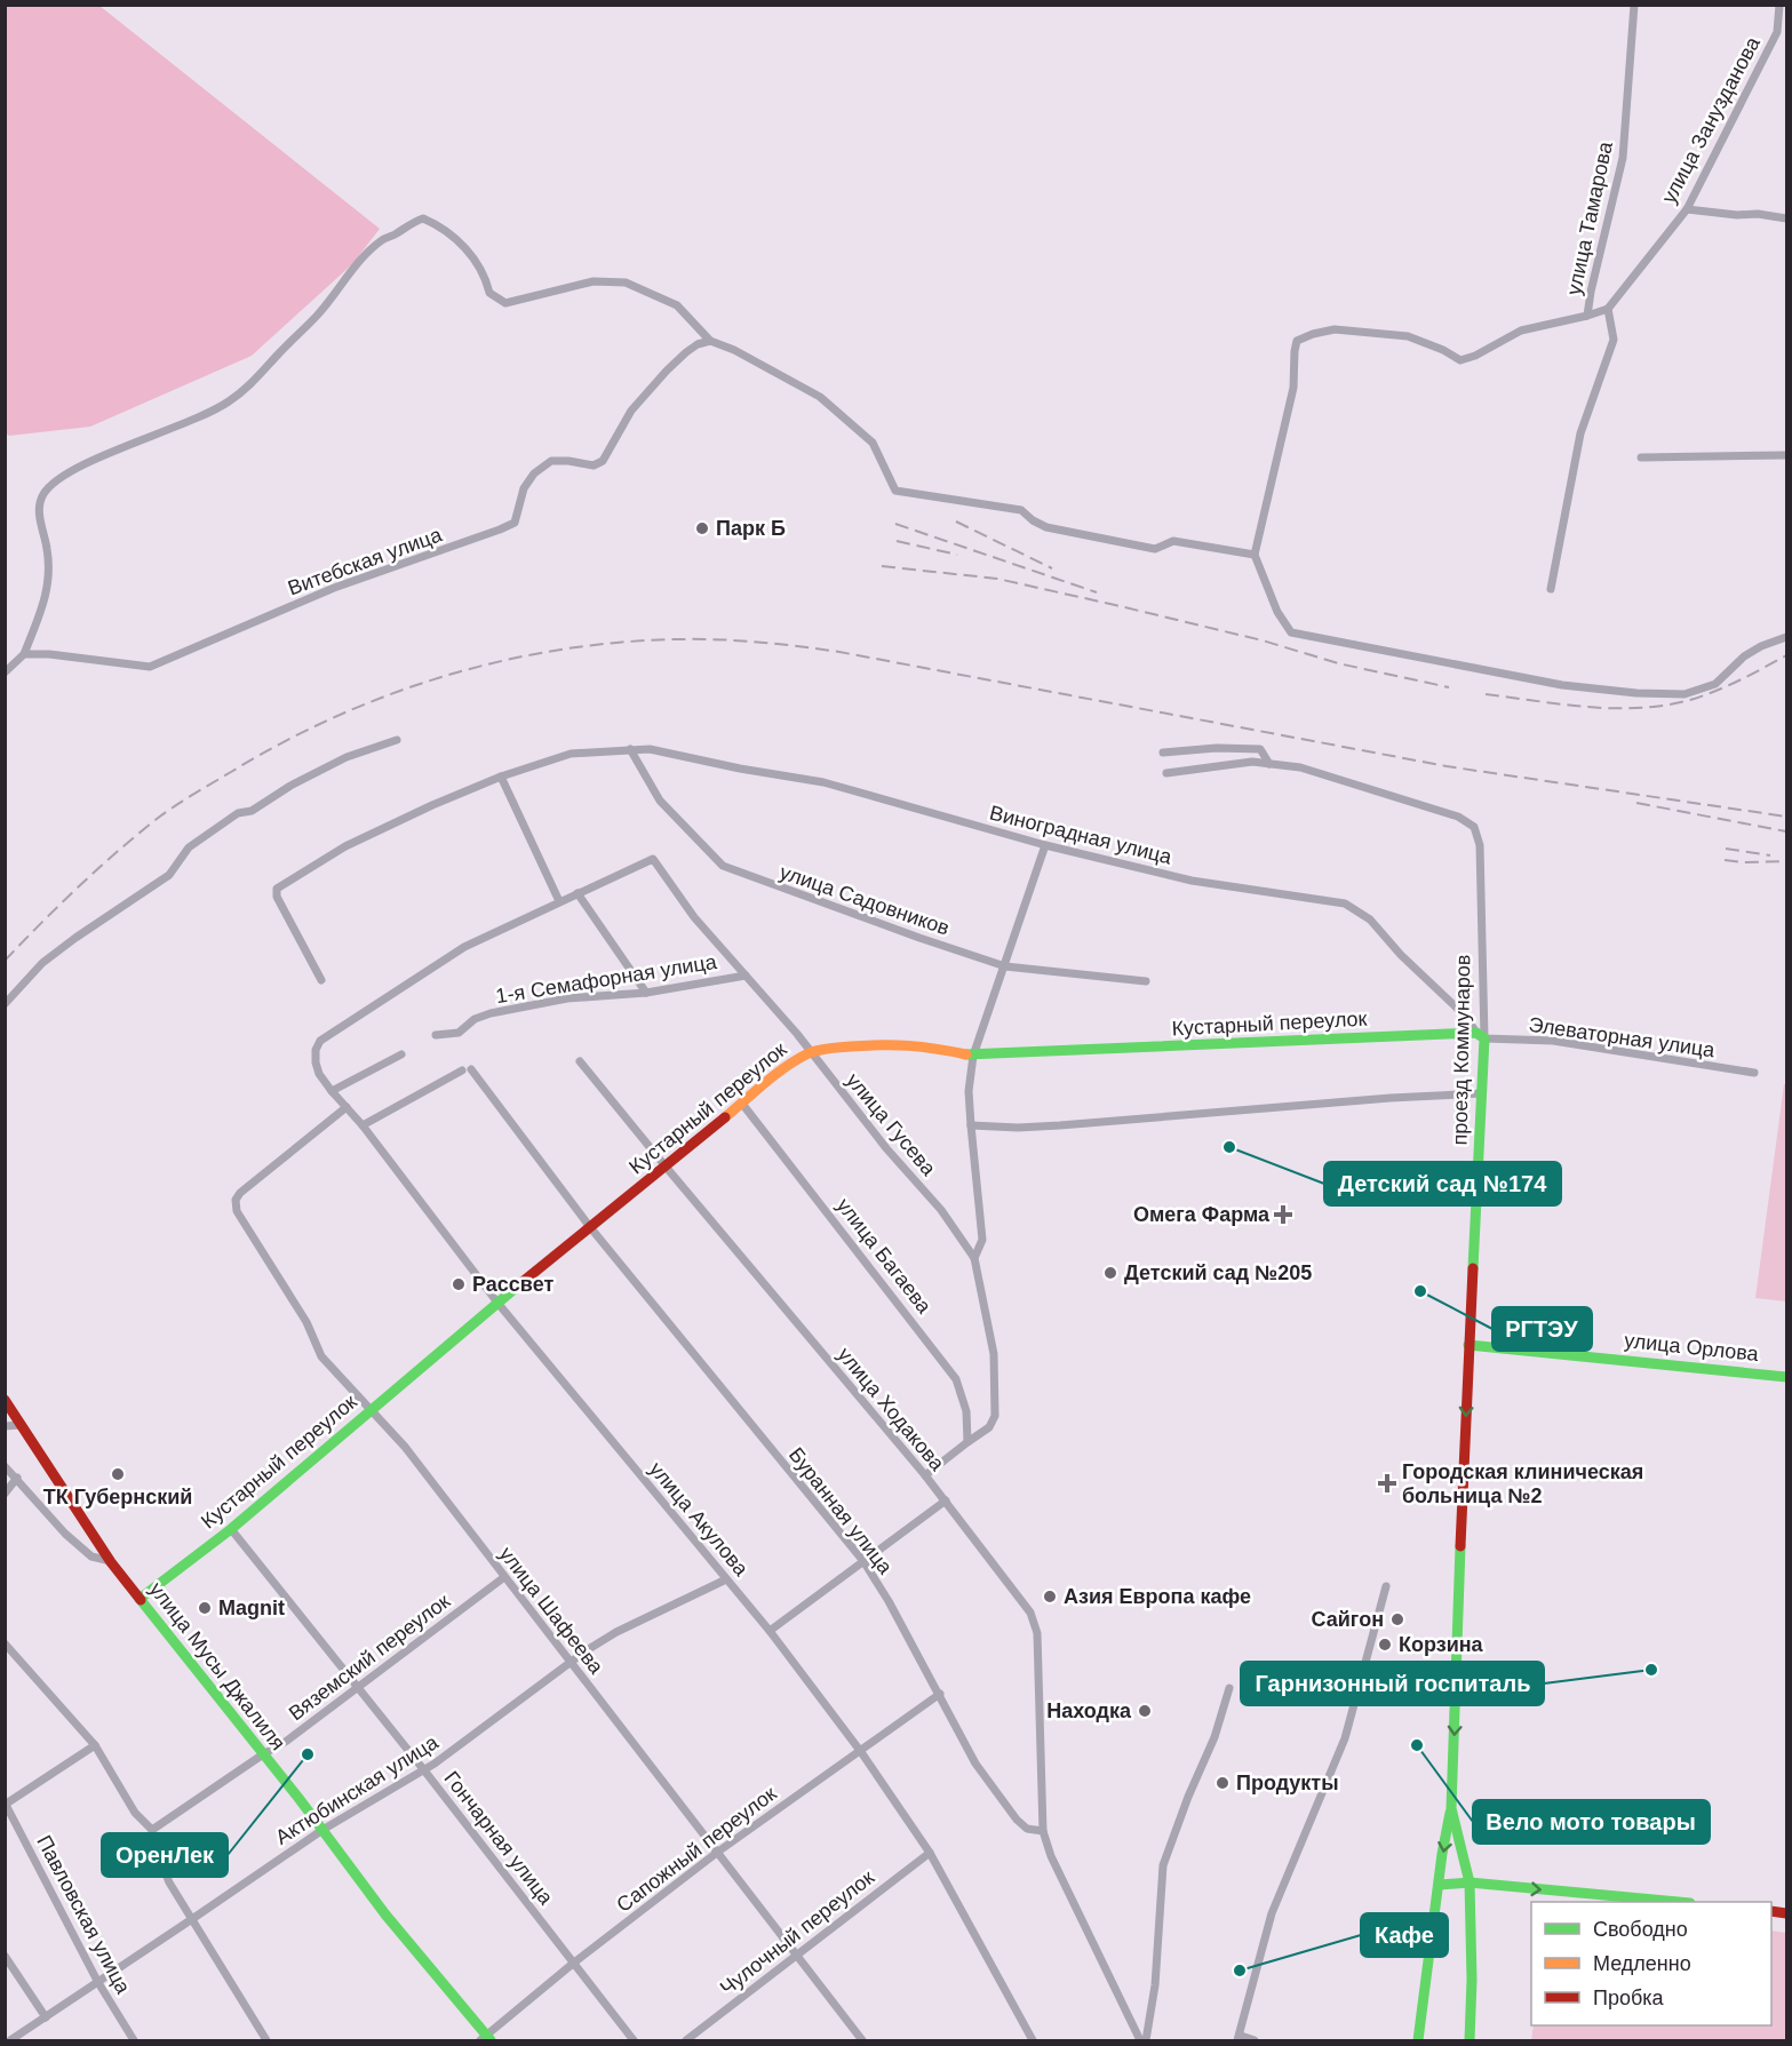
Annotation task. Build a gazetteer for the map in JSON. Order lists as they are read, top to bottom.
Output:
{
  "streets": {
    "street": [
      "улица Занузданова",
      "улица Тамарова",
      "Витебская улица",
      "Виноградная улица",
      "улица Садовников",
      "1-я Семафорная улица",
      "Кустарный переулок",
      "Элеваторная улица",
      "проезд Коммунаров",
      "улица Гусева",
      "улица Багаева",
      "улица Орлова",
      "улица Ходакова",
      "Буранная улица",
      "улица Акулова",
      "улица Шафеева",
      "Вяземский переулок",
      "улица Мусы Джалиля",
      "Актюбинская улица",
      "Гончарная улица",
      "Сапожный переулок",
      "Павловская улица",
      "Чулочный переулок"
    ]
  },
  "crossings": [
    ["улица Занузданова", "улица Тамарова"],
    ["Виноградная улица", "улица Садовников"],
    ["Виноградная улица", "Кустарный переулок"],
    ["Виноградная улица", "Элеваторная улица"],
    ["Виноградная улица", "проезд Коммунаров"],
    ["1-я Семафорная улица", "улица Гусева"],
    ["Кустарный переулок", "Элеваторная улица"],
    ["Кустарный переулок", "проезд Коммунаров"],
    ["Кустарный переулок", "улица Гусева"],
    ["Кустарный переулок", "улица Багаева"],
    ["Кустарный переулок", "улица Ходакова"],
    ["Кустарный переулок", "Буранная улица"],
    ["Кустарный переулок", "улица Акулова"],
    ["Кустарный переулок", "улица Шафеева"],
    ["Кустарный переулок", "улица Мусы Джалиля"],
    ["Кустарный переулок", "Гончарная улица"],
    ["Элеваторная улица", "проезд Коммунаров"],
    ["проезд Коммунаров", "улица Орлова"],
    ["улица Гусева", "улица Багаева"],
    ["улица Ходакова", "Буранная улица"],
    ["Буранная улица", "Сапожный переулок"],
    ["улица Акулова", "улица Шафеева"],
    ["улица Акулова", "Актюбинская улица"],
    ["улица Акулова", "Сапожный переулок"],
    ["улица Акулова", "Чулочный переулок"],
    ["улица Шафеева", "Вяземский переулок"],
    ["улица Шафеева", "Актюбинская улица"],
    ["улица Шафеева", "Сапожный переулок"],
    ["улица Шафеева", "Чулочный переулок"],
    ["Вяземский переулок", "улица Мусы Джалиля"],
    ["Вяземский переулок", "Гончарная улица"],
    ["улица Мусы Джалиля", "Актюбинская улица"],
    ["улица Мусы Джалиля", "Сапожный переулок"],
    ["Актюбинская улица", "Гончарная улица"],
    ["Актюбинская улица", "Павловская улица"],
    ["Гончарная улица", "Сапожный переулок"]
  ],
  "places": {
    "other": [
      "Парк Б",
      "Детский сад №174",
      "Детский сад №205",
      "Рассвет",
      "РГТЭУ",
      "ТК Губернский",
      "Азия Европа кафе",
      "Magnit",
      "Сайгон",
      "Корзина",
      "Гарнизонный госпиталь",
      "Находка",
      "Вело мото товары",
      "ОренЛек",
      "Продукты",
      "Кафе"
    ],
    "health": ["Омега Фарма", "Городская клиническая больница №2"]
  },
  "legend": ["Свободно", "Медленно", "Пробка"]
}
